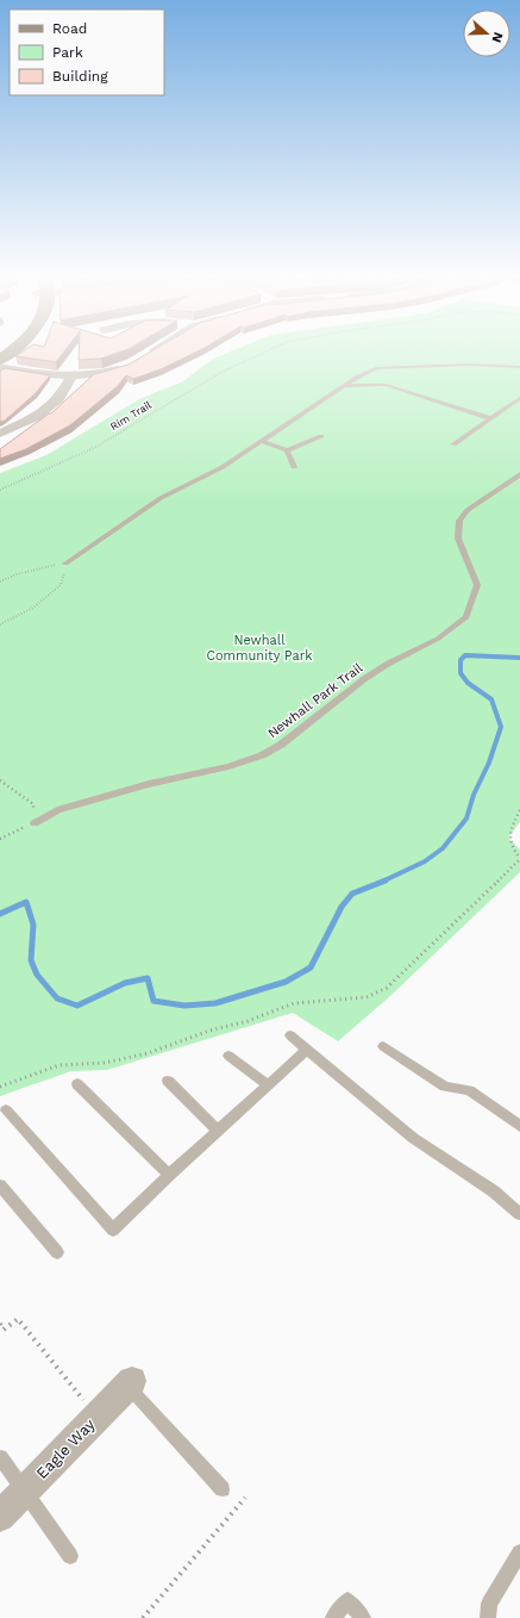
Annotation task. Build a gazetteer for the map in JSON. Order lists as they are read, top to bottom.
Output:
{
  "streets": {
    "street": ["Eagle Way"],
    "lane": ["Newhall Park Trail"],
    "path": ["Rim Trail"]
  },
  "parks": ["Newhall Community Park"],
  "legend": ["Road", "Park", "Building"],
  "north": "right"
}
